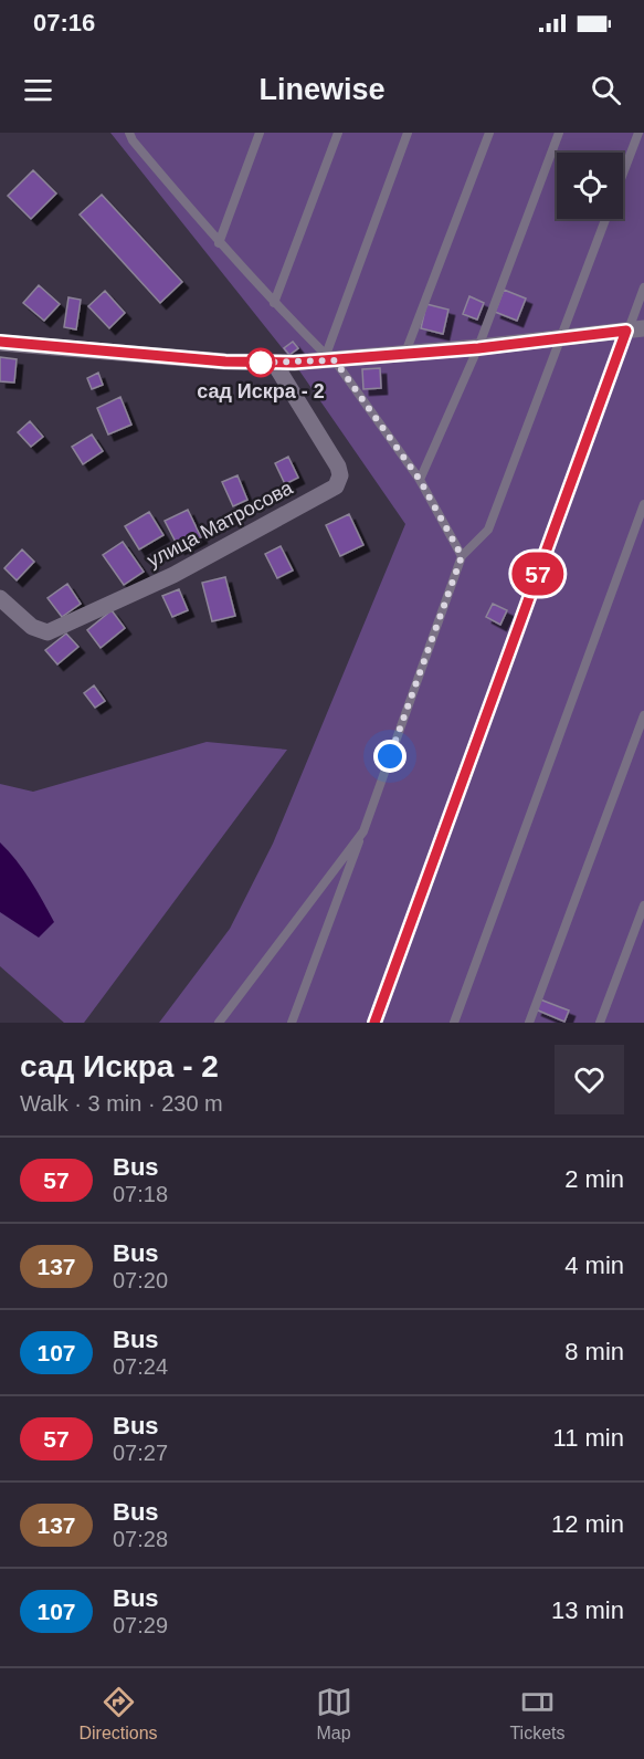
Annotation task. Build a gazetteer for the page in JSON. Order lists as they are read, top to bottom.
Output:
{
  "streets": {
    "street": ["улица Матросова"]
  },
  "places": ["сад Искра - 2"],
  "lines": ["bus line 57"],
  "page": {
    "status": "07:16",
    "header": "Linewise",
    "on_map": "57",
    "heading": ["сад Искра - 2", "Walk · 3 min · 230 m"],
    "list": [
      {
        "mark": "57",
        "name": "Bus",
        "note": "07:18",
        "value": "2 min"
      },
      {
        "mark": "137",
        "name": "Bus",
        "note": "07:20",
        "value": "4 min"
      },
      {
        "mark": "107",
        "name": "Bus",
        "note": "07:24",
        "value": "8 min"
      },
      {
        "mark": "57",
        "name": "Bus",
        "note": "07:27",
        "value": "11 min"
      },
      {
        "mark": "137",
        "name": "Bus",
        "note": "07:28",
        "value": "12 min"
      },
      {
        "mark": "107",
        "name": "Bus",
        "note": "07:29",
        "value": "13 min"
      }
    ],
    "tabs": ["Directions", "Map", "Tickets"]
  }
}
